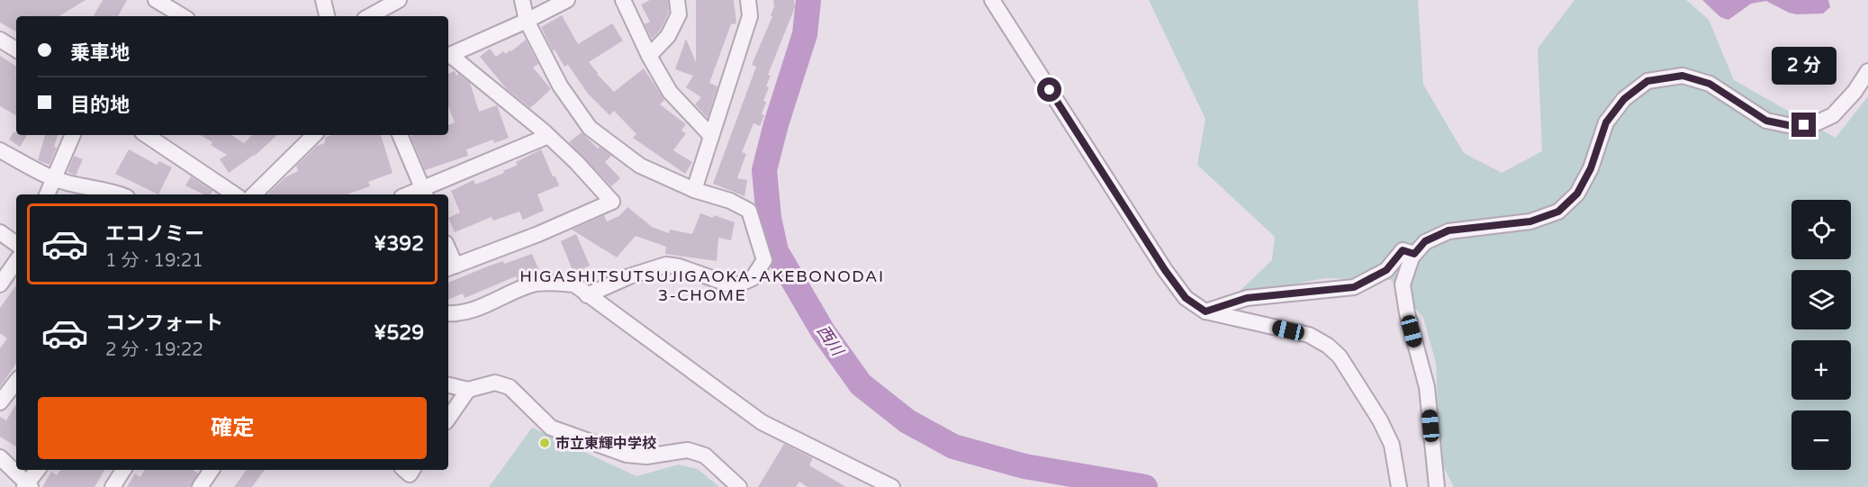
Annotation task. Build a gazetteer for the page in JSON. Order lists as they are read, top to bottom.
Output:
{
  "districts": ["HIGASHITSUTSUJIGAOKA-AKEBONODAI 3-CHOME"],
  "water": ["西川"],
  "places": ["市立東輝中学校"],
  "page": {
    "banner": ["乗車地", "目的地"],
    "bubble": "2 分",
    "map_buttons": ["+", "−"],
    "list": [
      {
        "name": "エコノミー",
        "note": "1 分 · 19:21",
        "value": "¥392"
      },
      {
        "name": "コンフォート",
        "note": "2 分 · 19:22",
        "value": "¥529"
      }
    ],
    "buttons": "確定"
  }
}
